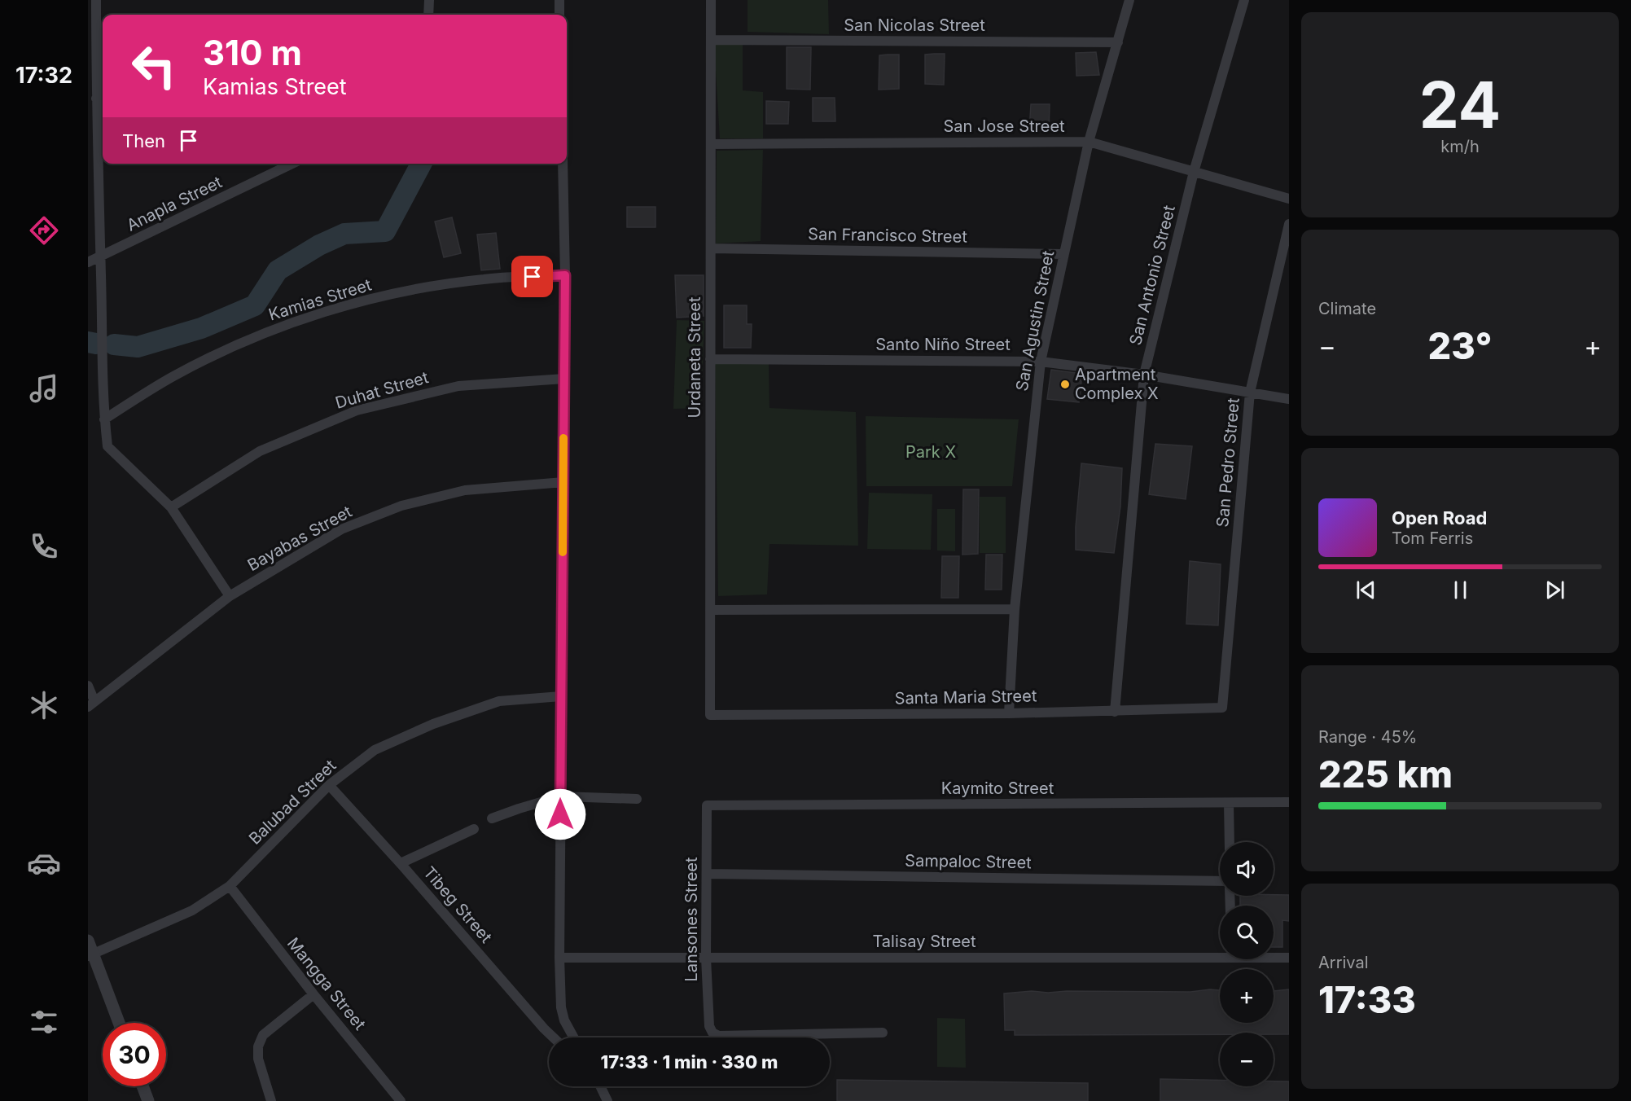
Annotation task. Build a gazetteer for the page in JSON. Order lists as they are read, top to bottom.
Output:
{
  "streets": {
    "street": [
      "San Nicolas Street",
      "San Jose Street",
      "Anapla Street",
      "San Francisco Street",
      "San Antonio Street",
      "Kamias Street",
      "San Agustin Street",
      "Santo Niño Street",
      "Urdaneta Street",
      "Duhat Street",
      "San Pedro Street",
      "Bayabas Street",
      "Santa Maria Street",
      "Kaymito Street",
      "Balubad Street",
      "Sampaloc Street",
      "Tibeg Street",
      "Lansones Street",
      "Talisay Street",
      "Mangga Street"
    ]
  },
  "crossings": [
    ["San Nicolas Street", "San Agustin Street"],
    ["San Nicolas Street", "Urdaneta Street"],
    ["San Jose Street", "San Antonio Street"],
    ["San Jose Street", "San Agustin Street"],
    ["San Jose Street", "Urdaneta Street"],
    ["San Francisco Street", "San Agustin Street"],
    ["San Francisco Street", "Urdaneta Street"],
    ["San Antonio Street", "Santo Niño Street"],
    ["San Antonio Street", "Santa Maria Street"],
    ["San Agustin Street", "Santo Niño Street"],
    ["San Agustin Street", "Santa Maria Street"],
    ["Santo Niño Street", "Urdaneta Street"],
    ["Santo Niño Street", "San Pedro Street"],
    ["Urdaneta Street", "Santa Maria Street"],
    ["San Pedro Street", "Santa Maria Street"],
    ["Kaymito Street", "Lansones Street"],
    ["Balubad Street", "Tibeg Street"],
    ["Balubad Street", "Mangga Street"],
    ["Sampaloc Street", "Lansones Street"],
    ["Lansones Street", "Talisay Street"]
  ],
  "parks": ["Park X"],
  "places": ["Apartment Complex X"],
  "page": {
    "tabs": "17:32",
    "tile": [
      ["24", "km/h"],
      "Climate",
      ["Range · 45%", "225 km"],
      ["Arrival", "17:33"]
    ],
    "turn": ["310 m", "Kamias Street"],
    "then": "Then",
    "heat": ["−", "23°", "+"],
    "song": ["Open Road", "Tom Ferris"],
    "map_buttons": ["+", "−"],
    "limit": "30",
    "trip": "17:33 · 1 min · 330 m"
  }
}
